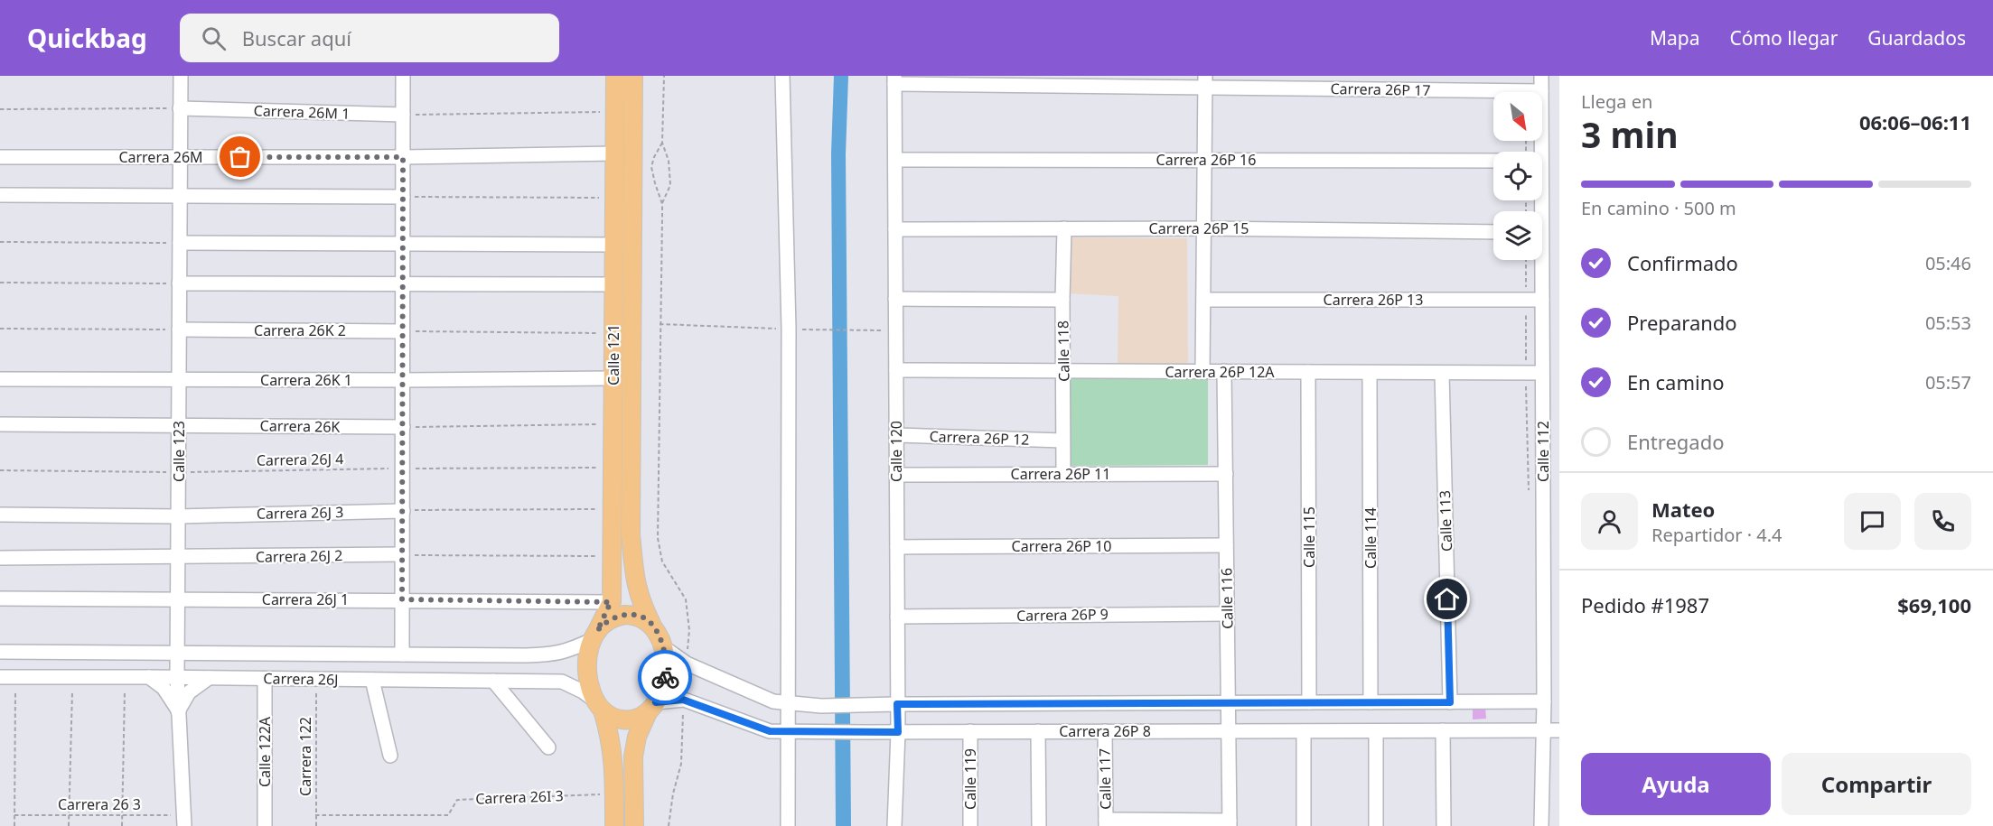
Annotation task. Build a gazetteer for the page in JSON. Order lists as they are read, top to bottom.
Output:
{
  "streets": {
    "main road": ["Calle 121"],
    "street": [
      "Carrera 26P 17",
      "Carrera 26M 1",
      "Carrera 26M",
      "Carrera 26P 16",
      "Carrera 26P 15",
      "Carrera 26P 13",
      "Carrera 26K 2",
      "Calle 118",
      "Carrera 26P 12A",
      "Carrera 26K 1",
      "Carrera 26K",
      "Carrera 26P 12",
      "Calle 123",
      "Calle 120",
      "Calle 112",
      "Carrera 26P 11",
      "Carrera 26J 3",
      "Calle 113",
      "Calle 115",
      "Calle 114",
      "Carrera 26P 10",
      "Carrera 26J 2",
      "Calle 116",
      "Carrera 26J 1",
      "Carrera 26P 9",
      "Carrera 26J",
      "Carrera 26P 8",
      "Calle 122A",
      "Calle 119",
      "Calle 117"
    ],
    "path": [
      "Carrera 26J 4",
      "Carrera 122",
      "Carrera 26I 3",
      "Carrera 26 3"
    ]
  },
  "crossings": [
    ["Carrera 26P 17", "Calle 120"],
    ["Carrera 26P 17", "Calle 112"],
    ["Carrera 26M 1", "Calle 123"],
    ["Carrera 26M", "Calle 121"],
    ["Carrera 26M", "Calle 123"],
    ["Carrera 26P 16", "Calle 120"],
    ["Carrera 26P 15", "Calle 118"],
    ["Carrera 26P 15", "Calle 120"],
    ["Carrera 26P 13", "Calle 112"],
    ["Carrera 26K 2", "Calle 123"],
    ["Calle 118", "Carrera 26P 12A"],
    ["Calle 118", "Carrera 26P 12"],
    ["Calle 118", "Carrera 26P 11"],
    ["Calle 121", "Carrera 26K 1"],
    ["Calle 121", "Carrera 26J 1"],
    ["Calle 121", "Carrera 26J"],
    ["Calle 121", "Carrera 26P 8"],
    ["Carrera 26P 12A", "Calle 120"],
    ["Carrera 26P 12A", "Calle 112"],
    ["Carrera 26P 12A", "Calle 113"],
    ["Carrera 26P 12A", "Calle 115"],
    ["Carrera 26P 12A", "Calle 114"],
    ["Carrera 26P 12A", "Calle 116"],
    ["Carrera 26K 1", "Calle 123"],
    ["Carrera 26K", "Calle 123"],
    ["Carrera 26P 12", "Calle 120"],
    ["Calle 123", "Carrera 26J 4"],
    ["Calle 123", "Carrera 26J 3"],
    ["Calle 123", "Carrera 26J 2"],
    ["Calle 123", "Carrera 26J 1"],
    ["Calle 123", "Carrera 26J"],
    ["Calle 123", "Carrera 26 3"],
    ["Calle 120", "Carrera 26P 11"],
    ["Calle 120", "Carrera 26P 10"],
    ["Calle 120", "Carrera 26P 9"],
    ["Calle 120", "Carrera 26P 8"],
    ["Calle 112", "Carrera 26P 8"],
    ["Carrera 26P 11", "Calle 116"],
    ["Calle 113", "Carrera 26P 8"],
    ["Calle 115", "Carrera 26P 8"],
    ["Calle 114", "Carrera 26P 8"],
    ["Carrera 26P 10", "Calle 116"],
    ["Calle 116", "Carrera 26P 9"],
    ["Calle 116", "Carrera 26P 8"],
    ["Carrera 26J", "Carrera 26P 8"],
    ["Carrera 26J", "Calle 122A"],
    ["Carrera 26P 8", "Calle 119"],
    ["Carrera 26P 8", "Calle 117"],
    ["Carrera 122", "Carrera 26I 3"]
  ],
  "north": "bottom right",
  "page": {
    "header": "Quickbag",
    "search": "Buscar aquí",
    "nav": ["Mapa", "Cómo llegar", "Guardados"],
    "heading": ["3 min", "Llega en", "06:06–06:11"],
    "panel": [
      "Mateo",
      "Repartidor · 4.4",
      "Pedido #1987",
      "$69,100"
    ],
    "bar": "En camino · 500 m",
    "list": [
      ["Confirmado", "05:46"],
      ["Preparando", "05:53"],
      ["En camino", "05:57"],
      "Entregado"
    ],
    "buttons": ["Ayuda", "Compartir"]
  }
}
